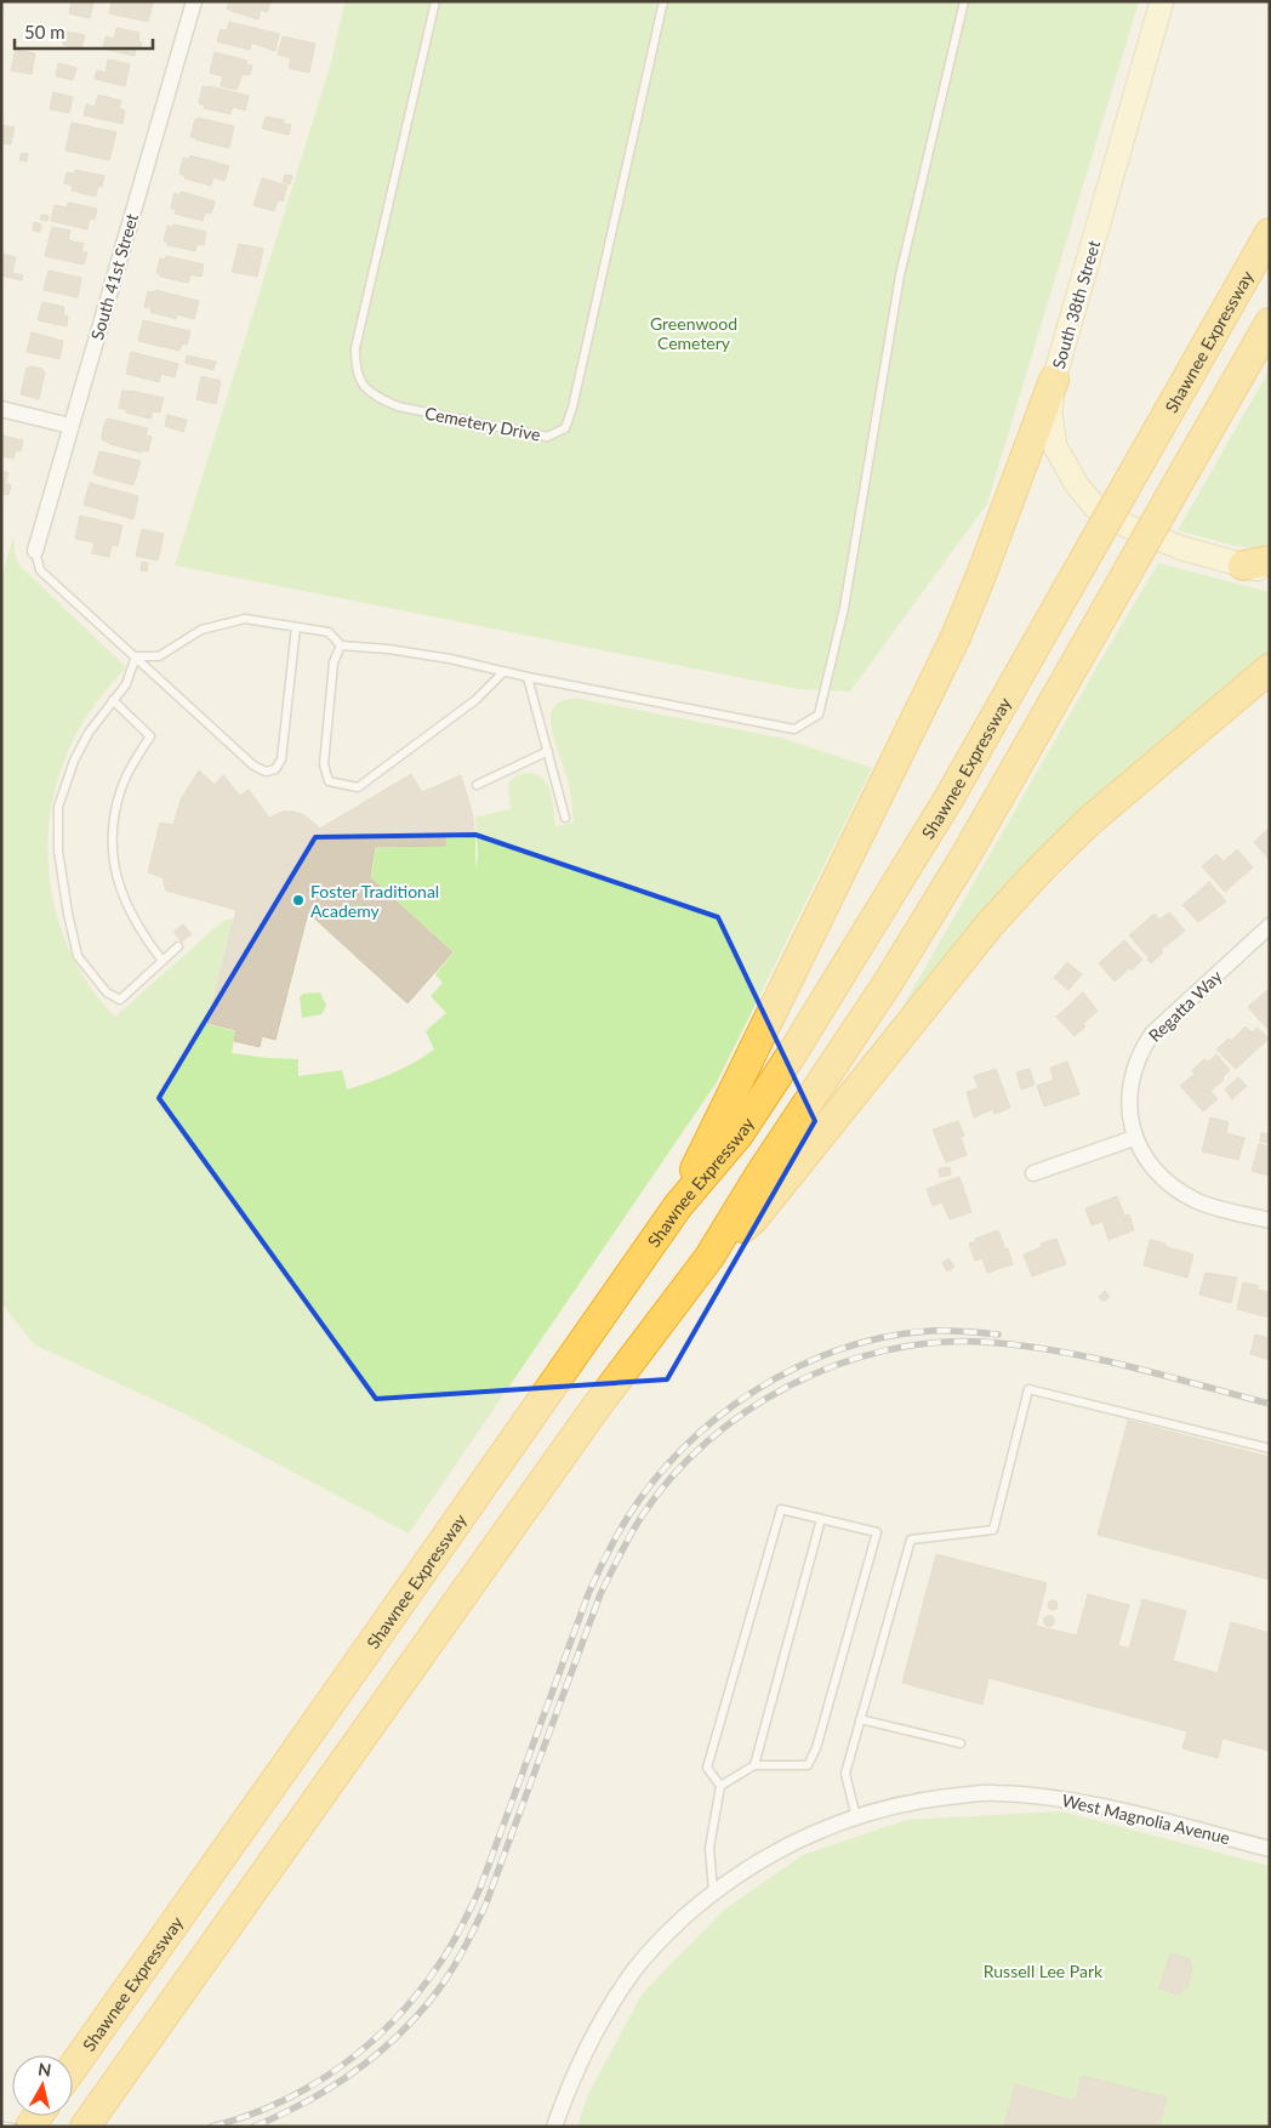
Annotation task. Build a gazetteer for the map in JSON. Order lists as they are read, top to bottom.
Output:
{
  "streets": {
    "highway": ["Shawnee Expressway"],
    "main road": ["South 38th Street"],
    "street": ["South 41st Street", "Regatta Way", "West Magnolia Avenue"],
    "lane": ["Cemetery Drive"]
  },
  "parks": ["Greenwood Cemetery", "Russell Lee Park"],
  "places": ["Foster Traditional Academy"],
  "scale_bar": "50 m",
  "north": "top"
}
